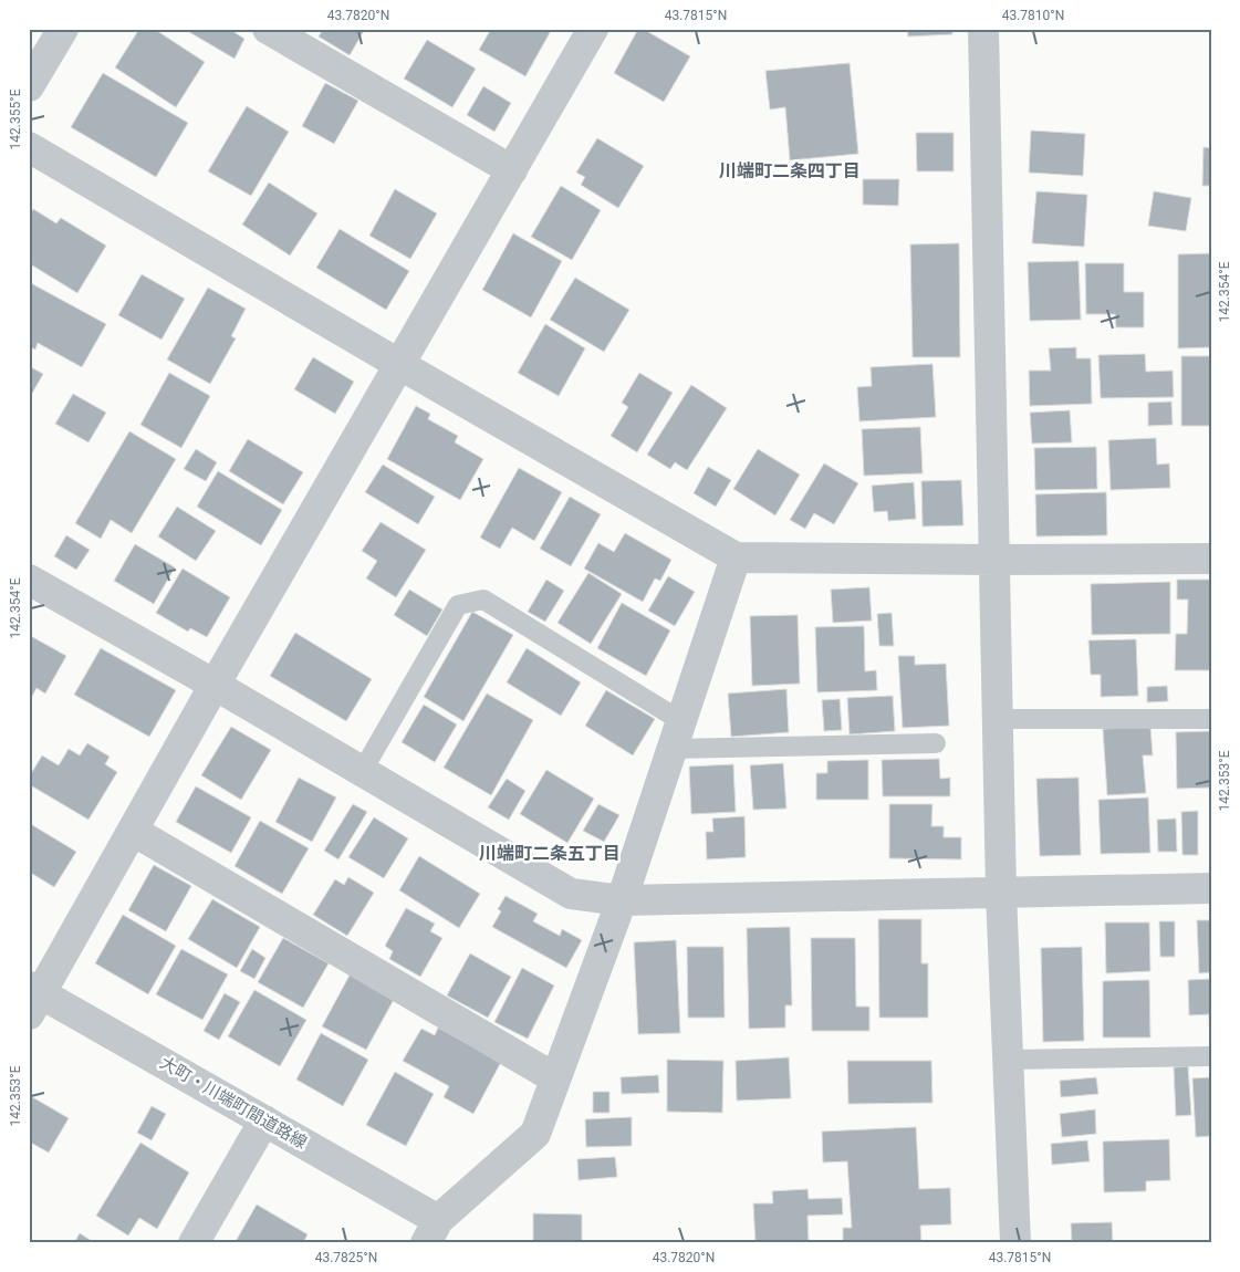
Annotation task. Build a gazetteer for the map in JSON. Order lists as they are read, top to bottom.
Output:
{
  "streets": {
    "street": ["大町・川端町間道路線"]
  },
  "districts": ["川端町二条四丁目", "川端町二条五丁目"],
  "coordinates": [
    "43.7820°N",
    "43.7815°N",
    "43.7810°N",
    "142.355°E",
    "142.354°E",
    "142.353°E",
    "43.7825°N"
  ]
}
